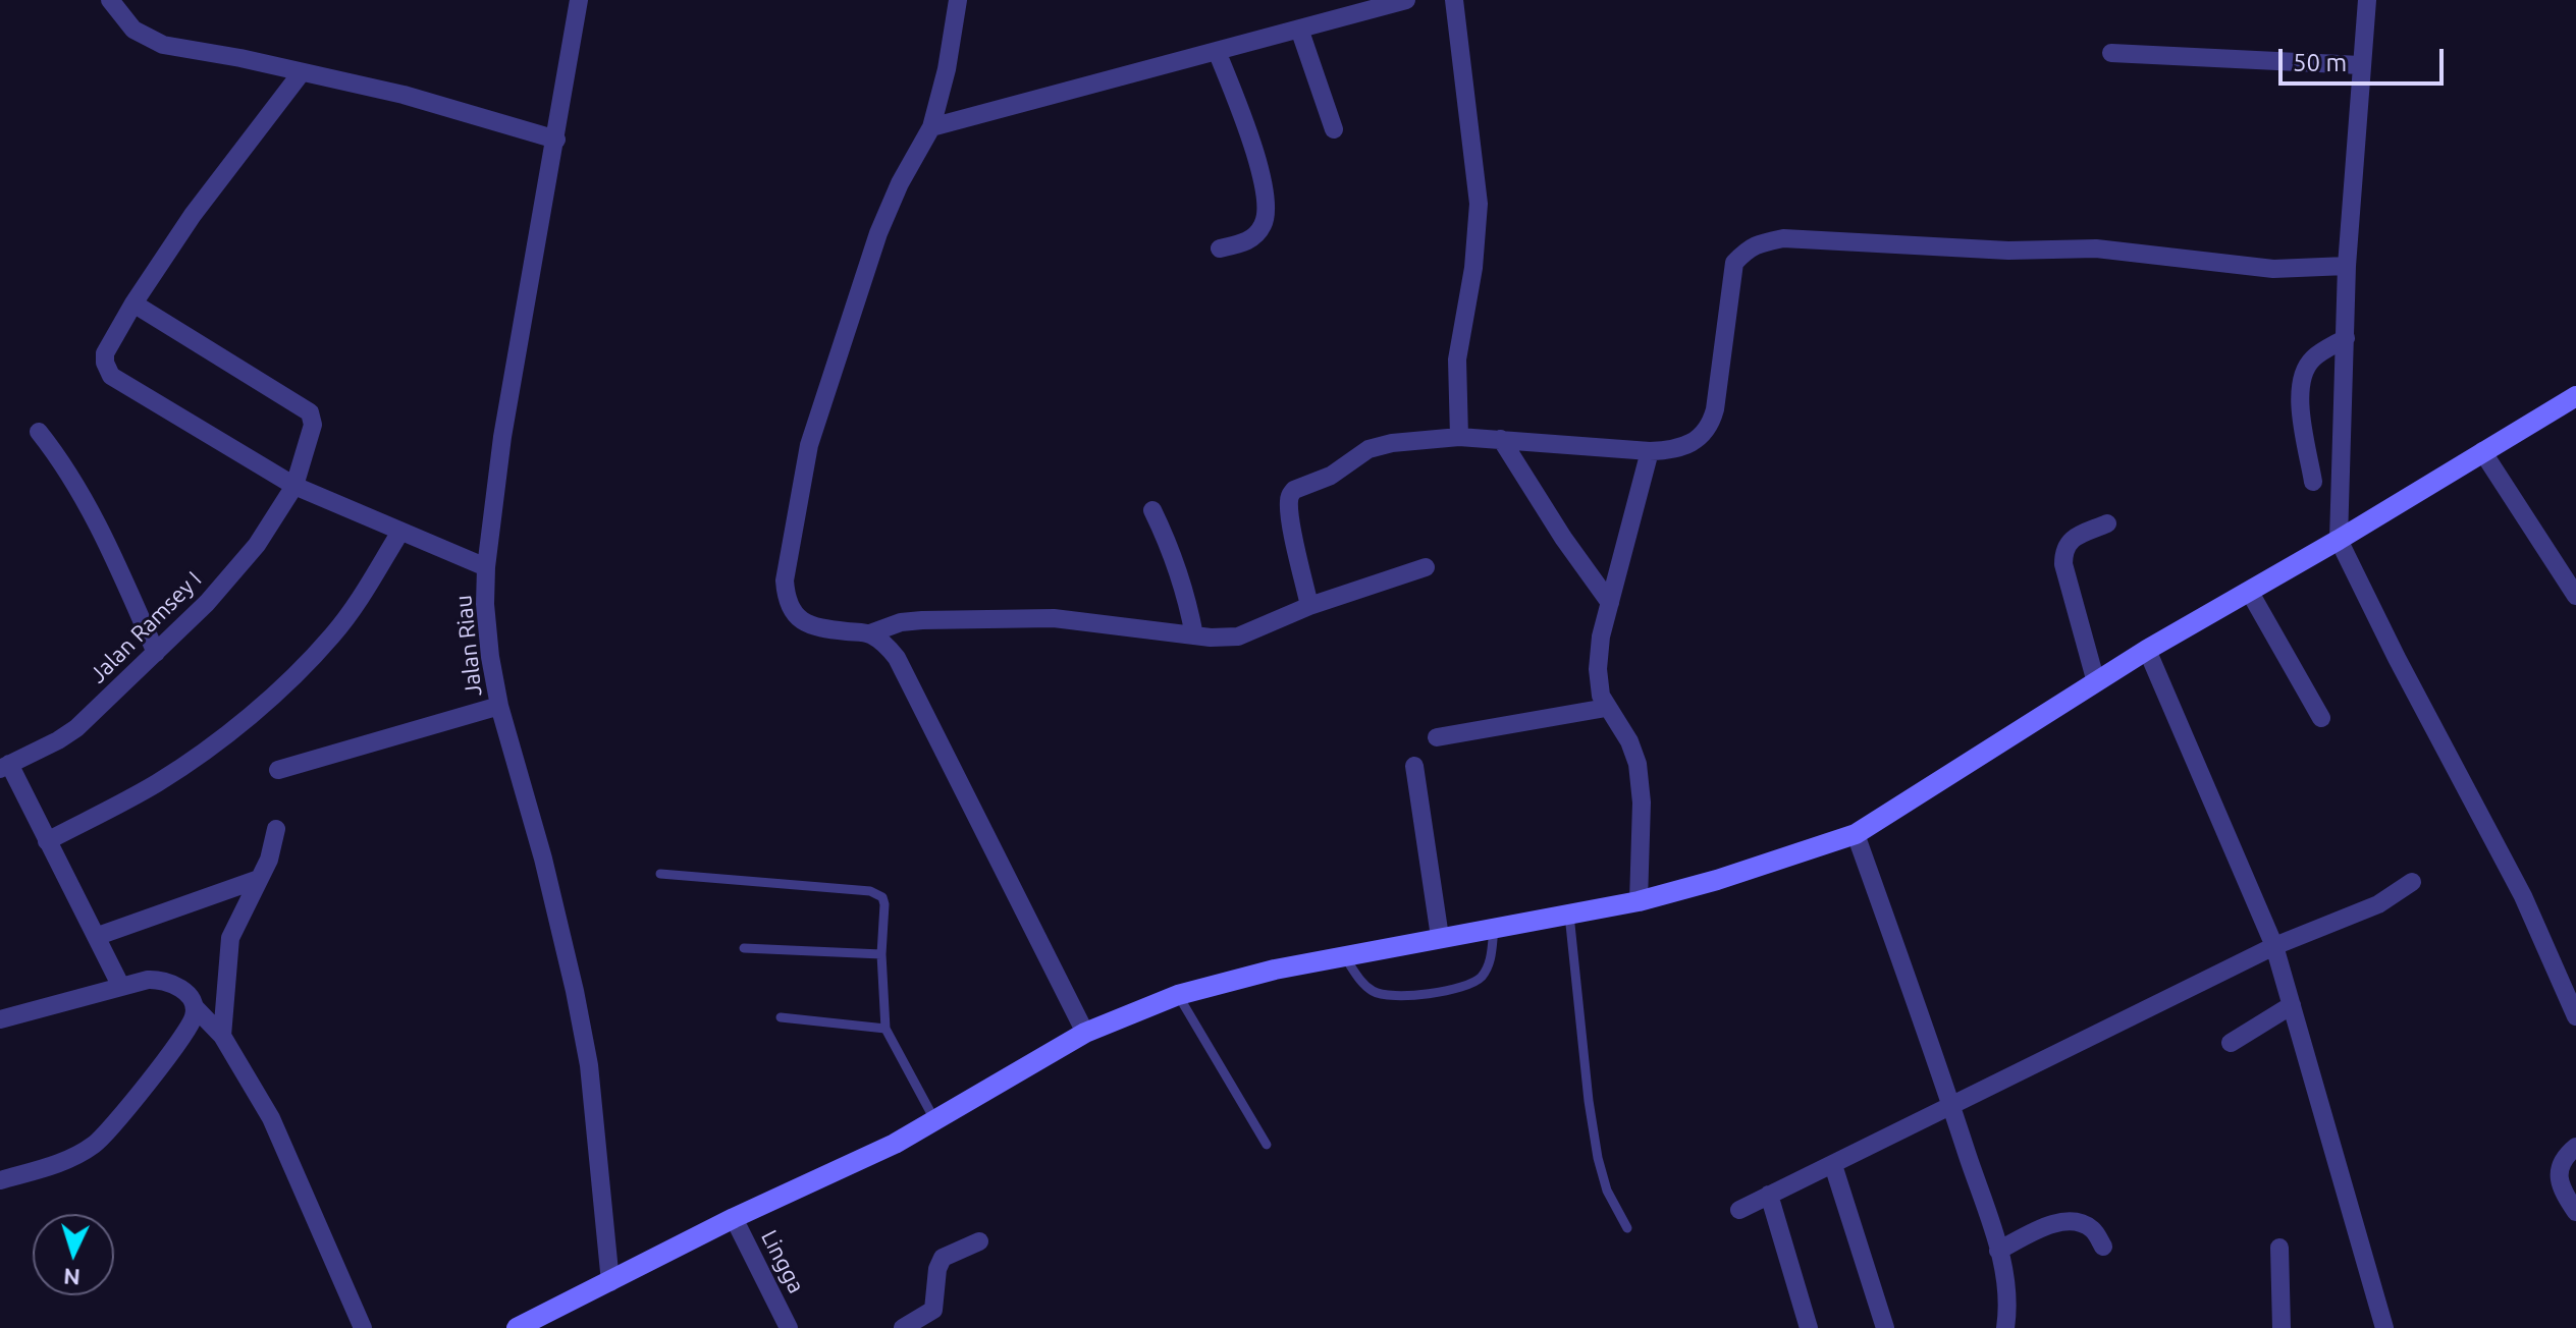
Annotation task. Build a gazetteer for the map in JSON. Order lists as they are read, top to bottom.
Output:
{
  "streets": {
    "street": ["Jalan Ramsey I", "Jalan Riau", "Lingga"]
  },
  "scale_bar": "50 m",
  "north": "bottom"
}
